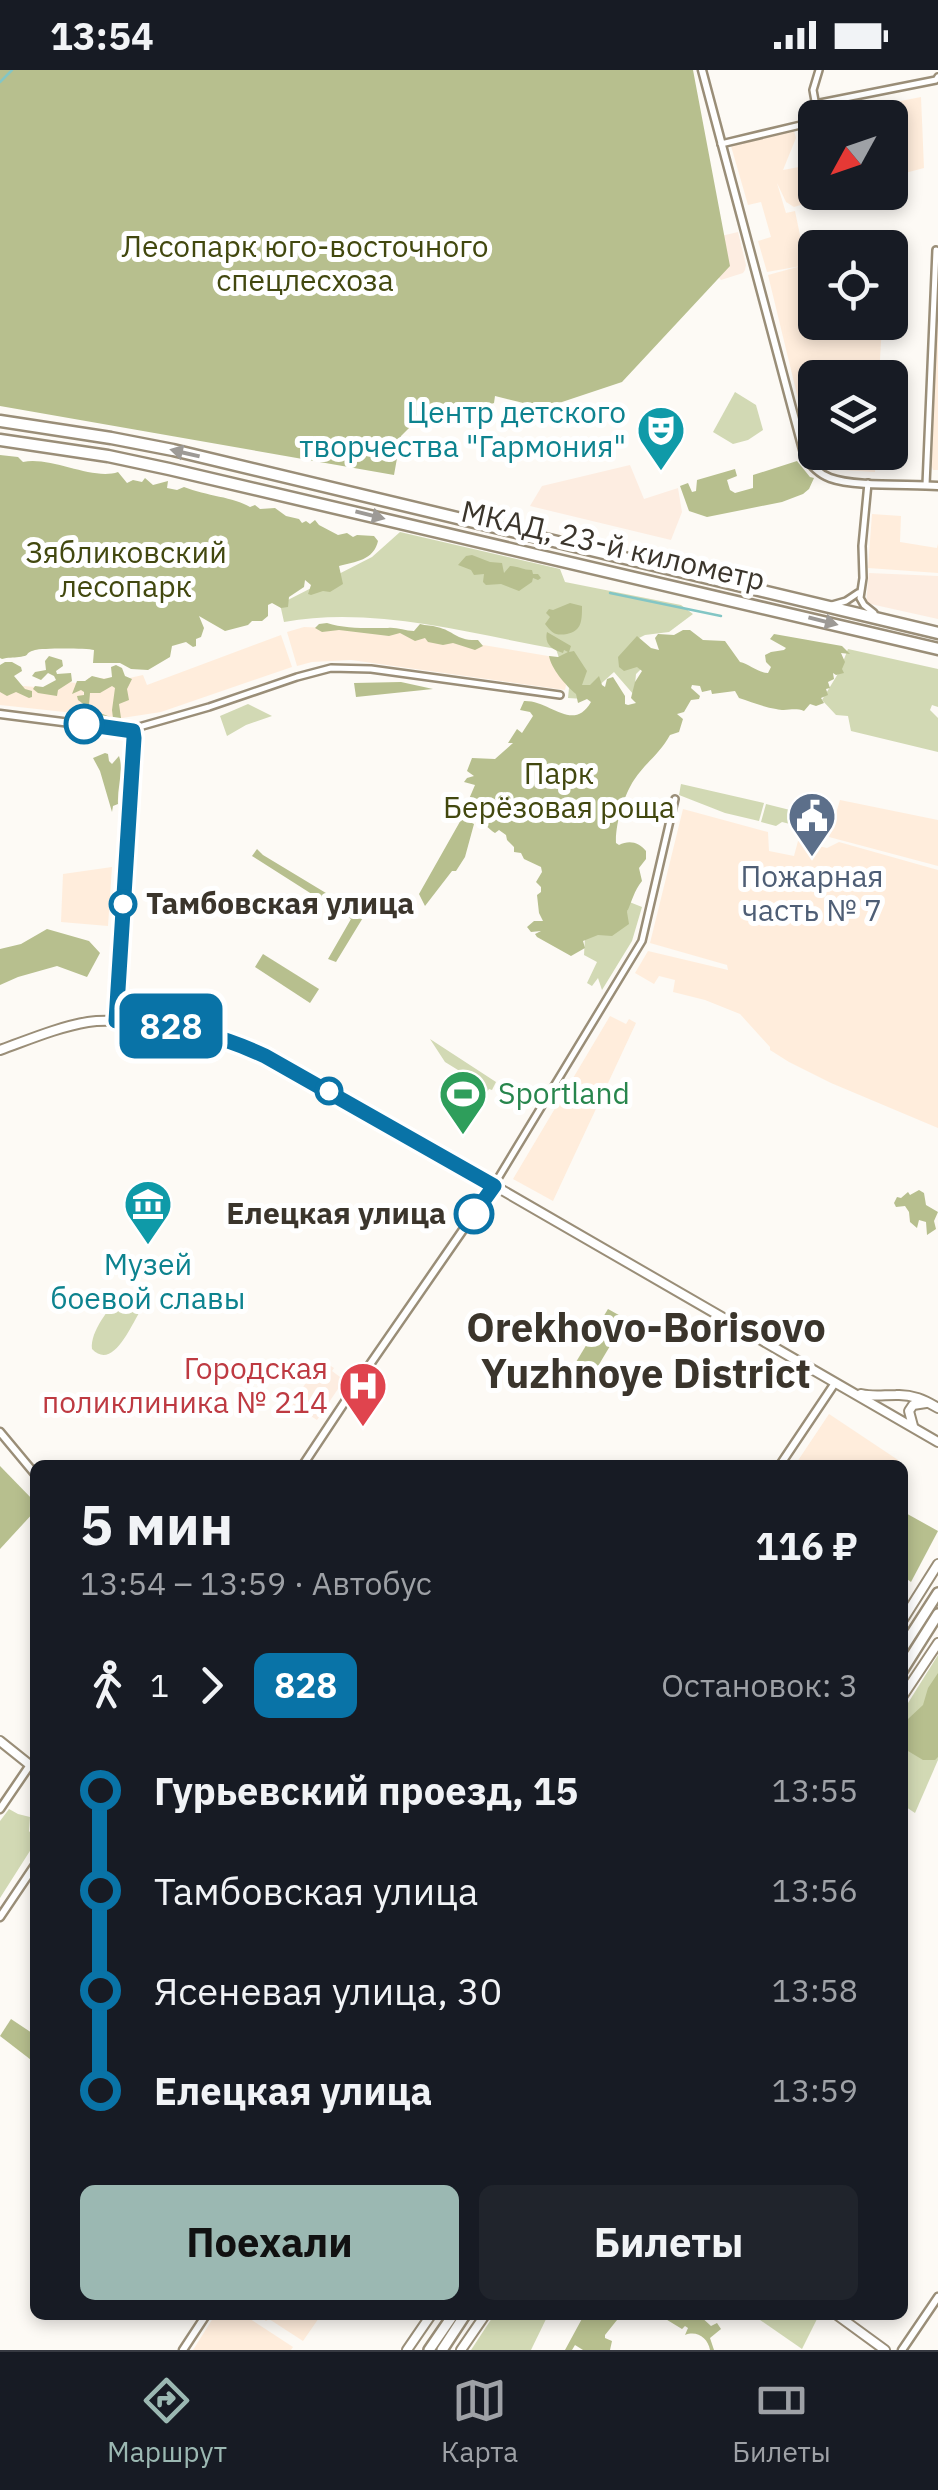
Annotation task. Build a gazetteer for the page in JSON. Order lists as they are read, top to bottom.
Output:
{
  "streets": {
    "highway": ["МКАД, 23-й километр"]
  },
  "districts": ["Orekhovo-Borisovo Yuzhnoye District"],
  "parks": ["Лесопарк юго-восточного спецлесхоза", "Зябликовский лесопарк", "Парк Берёзовая роща"],
  "places": {
    "theatre": ["Центр детского творчества \"Гармония\""],
    "public building": ["Пожарная часть № 7"],
    "other": ["Тамбовская улица", "Елецкая улица"],
    "sports": ["Sportland"],
    "museum": ["Музей боевой славы"],
    "hospital": ["Городская поликлиника № 214"]
  },
  "lines": ["bus line 828"],
  "north": "bottom left",
  "page": {
    "status": "13:54",
    "on_map": "828",
    "heading": ["5 мин", "13:54 – 13:59 · Автобус", "116 ₽"],
    "legs": ["1", "828", "Остановок: 3"],
    "list": [
      {
        "name": "Гурьевский проезд, 15",
        "value": "13:55"
      },
      {
        "name": "Тамбовская улица",
        "value": "13:56"
      },
      {
        "name": "Ясеневая улица, 30",
        "value": "13:58"
      },
      {
        "name": "Елецкая улица",
        "value": "13:59"
      }
    ],
    "buttons": ["Поехали", "Билеты"],
    "tabs": ["Маршрут", "Карта", "Билеты"]
  }
}
